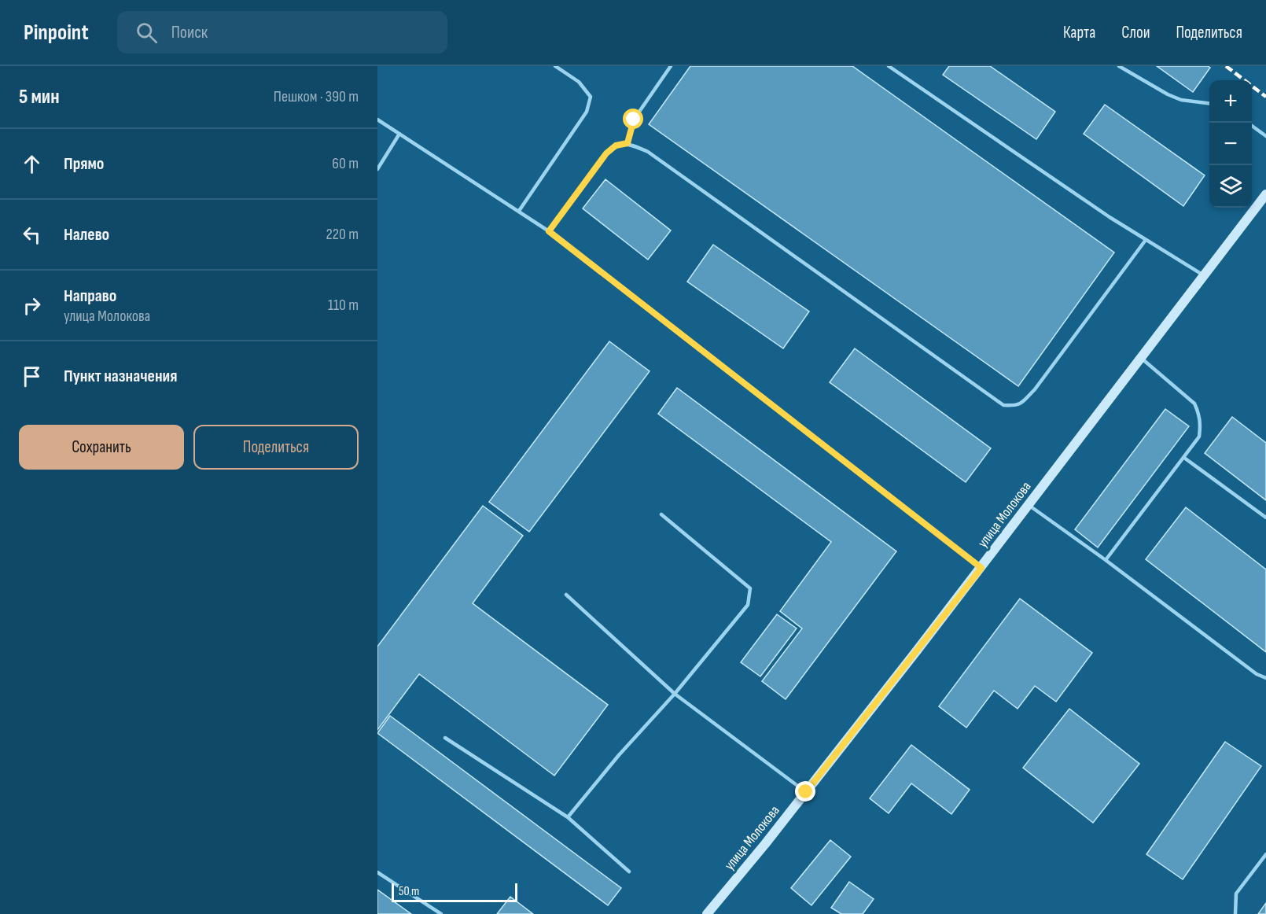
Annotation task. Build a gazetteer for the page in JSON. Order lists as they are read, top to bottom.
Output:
{
  "streets": {
    "street": ["улица Молокова"]
  },
  "scale_bar": "50 m",
  "page": {
    "header": "Pinpoint",
    "search": "Поиск",
    "nav": ["Карта", "Слои", "Поделиться"],
    "heading": ["5 мин", "Пешком · 390 m"],
    "map_buttons": ["+", "−"],
    "list": [
      ["Прямо", "60 m"],
      ["Налево", "220 m"],
      ["Направо", "улица Молокова", "110 m"],
      "Пункт назначения"
    ],
    "buttons": ["Сохранить", "Поделиться"],
    "scale": "50 m"
  }
}
